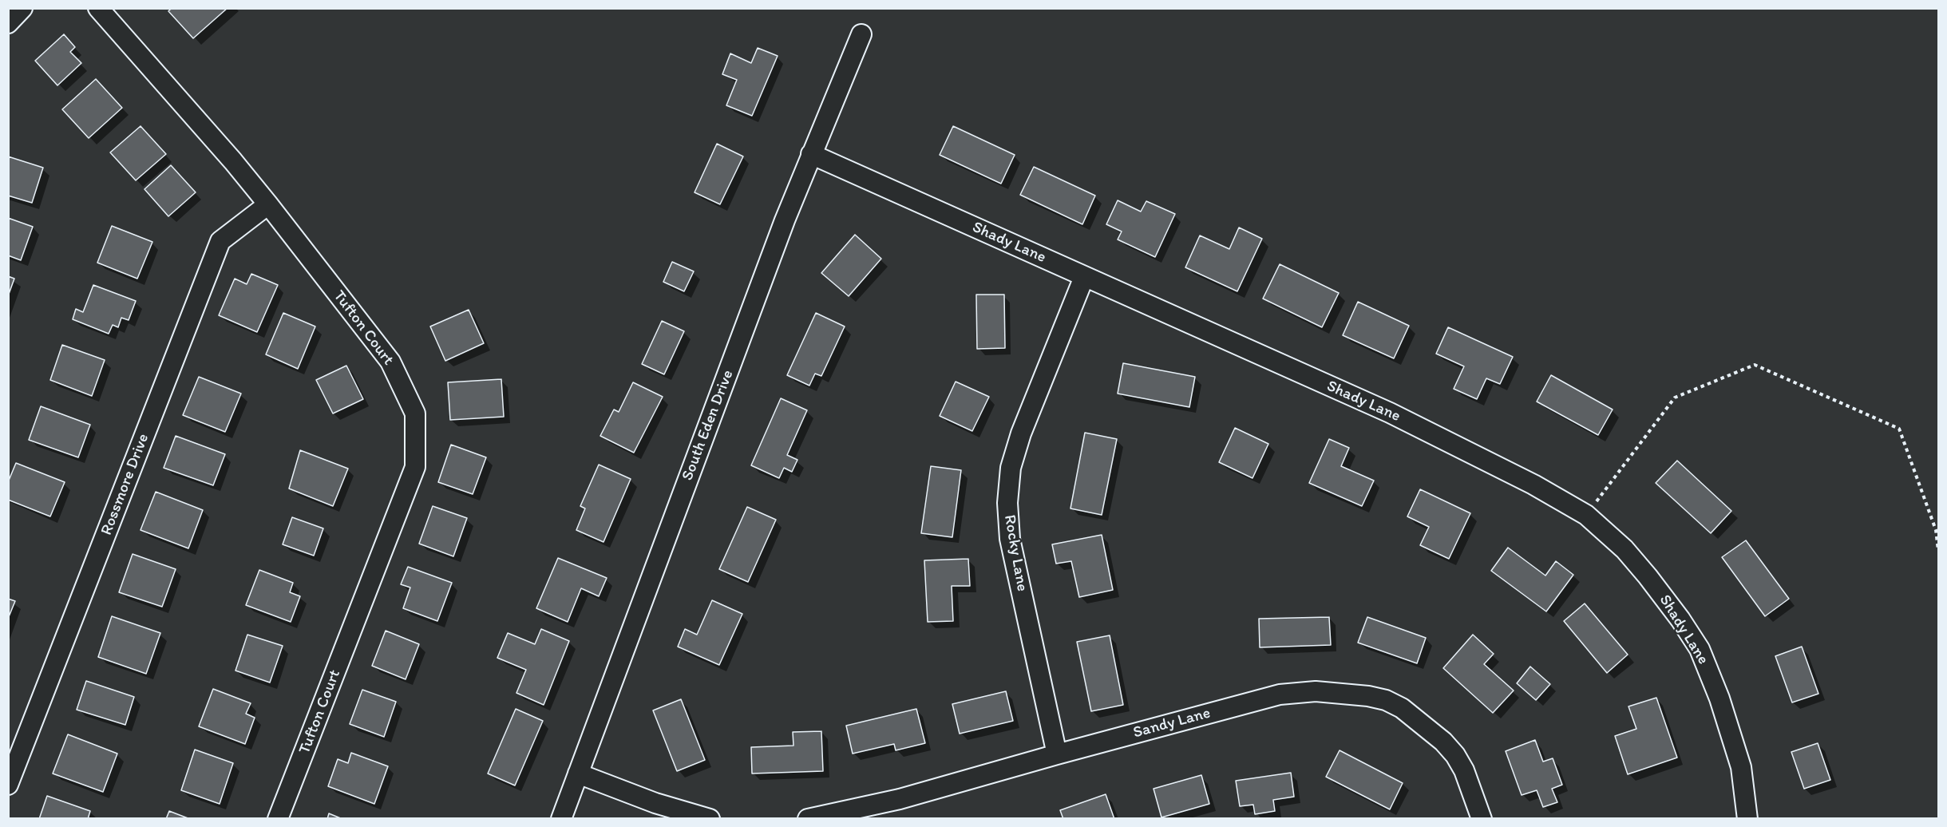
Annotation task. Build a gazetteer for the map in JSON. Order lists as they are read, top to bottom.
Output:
{
  "streets": {
    "street": [
      "Shady Lane",
      "Tufton Court",
      "South Eden Drive",
      "Rossmore Drive",
      "Rocky Lane",
      "Sandy Lane"
    ]
  },
  "crossings": [
    ["Shady Lane", "South Eden Drive"],
    ["Shady Lane", "Rocky Lane"],
    ["Tufton Court", "Rossmore Drive"],
    ["Rocky Lane", "Sandy Lane"]
  ]
}
